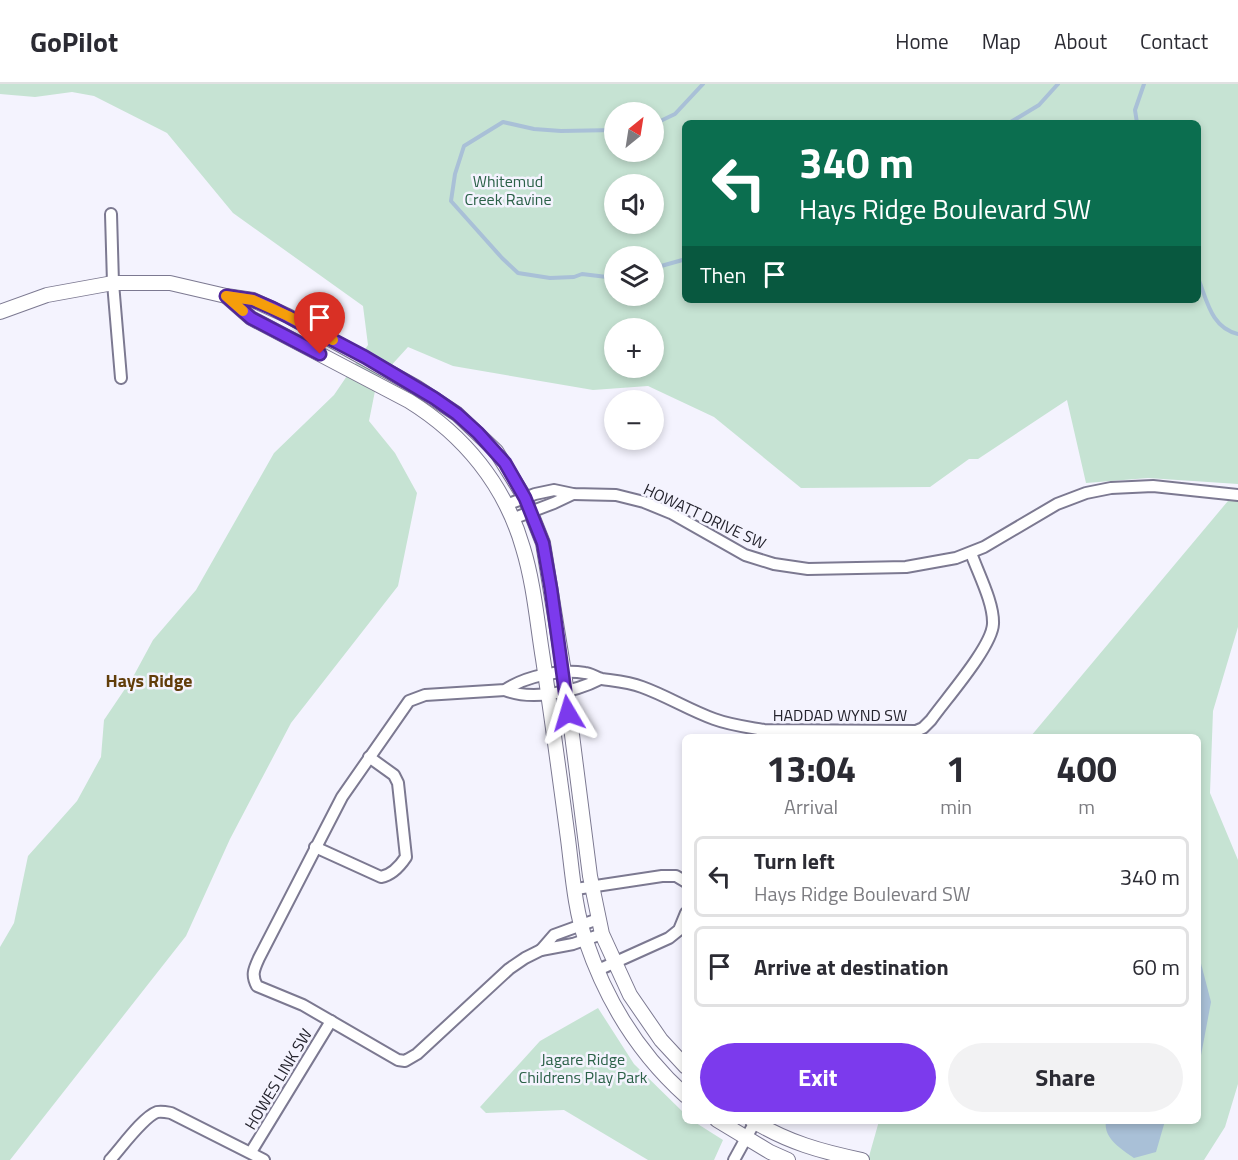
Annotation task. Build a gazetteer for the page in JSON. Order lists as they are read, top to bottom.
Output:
{
  "streets": {
    "street": ["HOWATT DRIVE SW", "HADDAD WYND SW", "HOWES LINK SW"]
  },
  "crossings": [
    ["HOWATT DRIVE SW", "HADDAD WYND SW"]
  ],
  "districts": ["Hays Ridge"],
  "parks": ["Whitemud Creek Ravine", "Jagare Ridge Childrens Play Park"],
  "north": "top right",
  "page": {
    "header": "GoPilot",
    "nav": [
      "Home",
      "Map",
      "About",
      "Contact"
    ],
    "map_buttons": ["+", "−"],
    "turn": ["340 m", "Hays Ridge Boulevard SW"],
    "then": "Then",
    "eta": [
      "13:04",
      "Arrival",
      "1",
      "min",
      "400",
      "m"
    ],
    "list": [
      {
        "name": "Turn left",
        "note": "Hays Ridge Boulevard SW",
        "value": "340 m"
      },
      {
        "name": "Arrive at destination",
        "value": "60 m"
      }
    ],
    "buttons": ["Exit", "Share"]
  }
}
